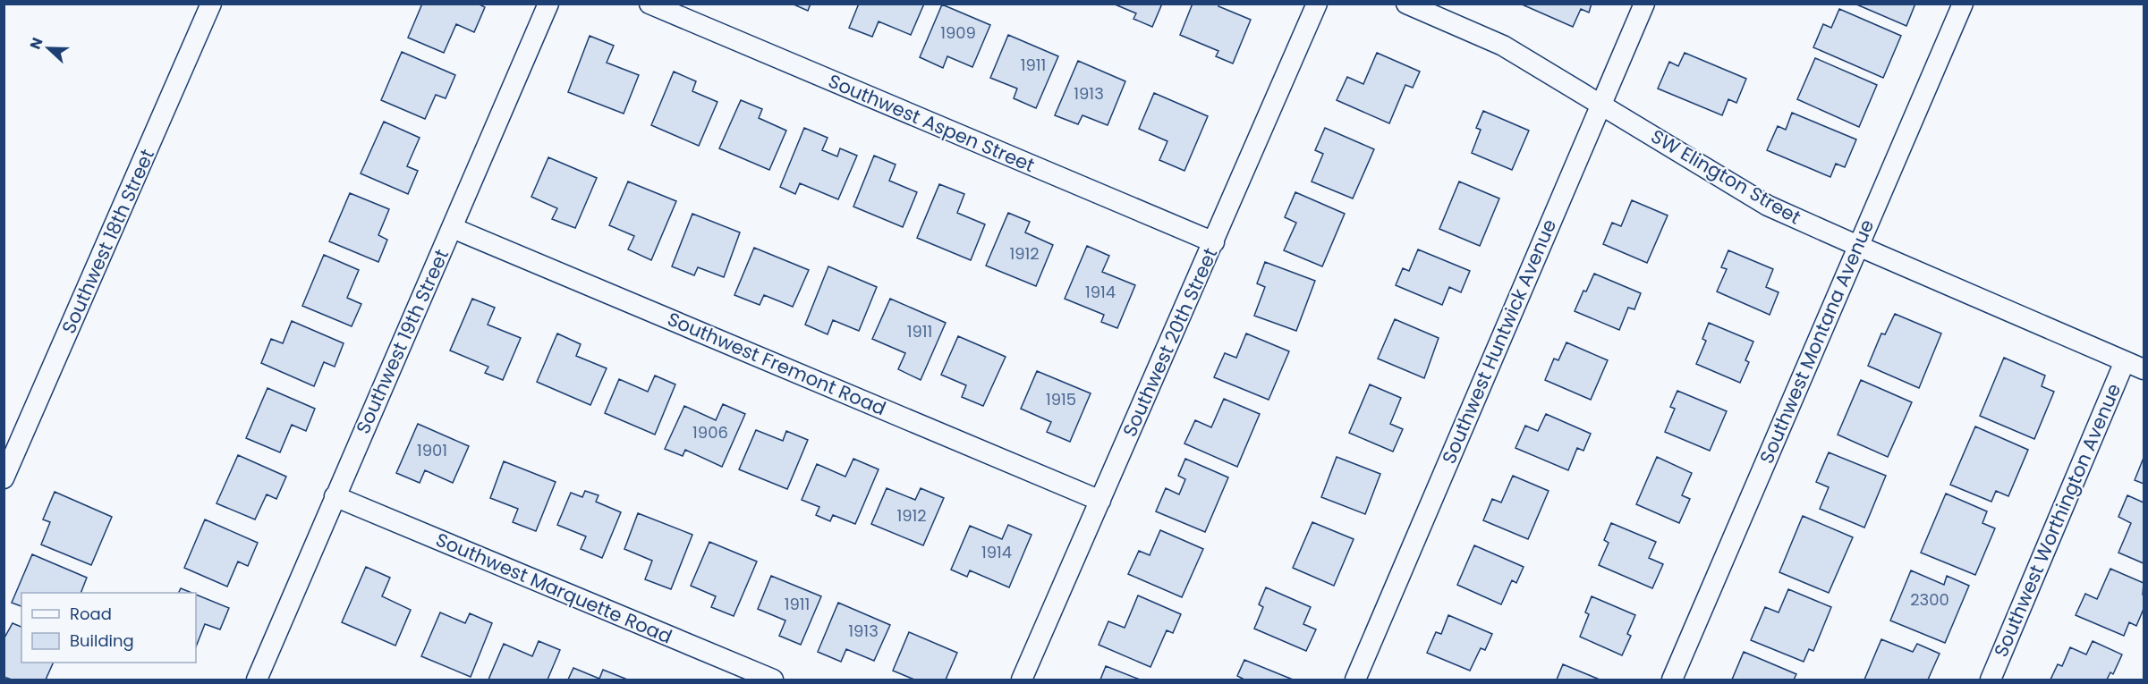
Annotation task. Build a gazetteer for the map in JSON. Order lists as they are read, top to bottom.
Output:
{
  "streets": {
    "street": [
      "Southwest Aspen Street",
      "SW Elington Street",
      "Southwest 18th Street",
      "Southwest 19th Street",
      "Southwest Huntwick Avenue",
      "Southwest Montana Avenue",
      "Southwest 20th Street",
      "Southwest Fremont Road",
      "Southwest Worthington Avenue",
      "Southwest Marquette Road"
    ]
  },
  "crossings": [
    ["Southwest Aspen Street", "Southwest 20th Street"],
    ["SW Elington Street", "Southwest Huntwick Avenue"],
    ["SW Elington Street", "Southwest Montana Avenue"],
    ["SW Elington Street", "Southwest Worthington Avenue"],
    ["Southwest 19th Street", "Southwest Fremont Road"],
    ["Southwest 19th Street", "Southwest Marquette Road"],
    ["Southwest 20th Street", "Southwest Fremont Road"]
  ],
  "house_numbers": [
    "1909",
    "1911",
    "1913",
    "1912",
    "1914",
    "1911",
    "1915",
    "1906",
    "1901",
    "1912",
    "1914",
    "2300",
    "1911",
    "1913"
  ],
  "legend": ["Road", "Building"],
  "north": "left"
}
